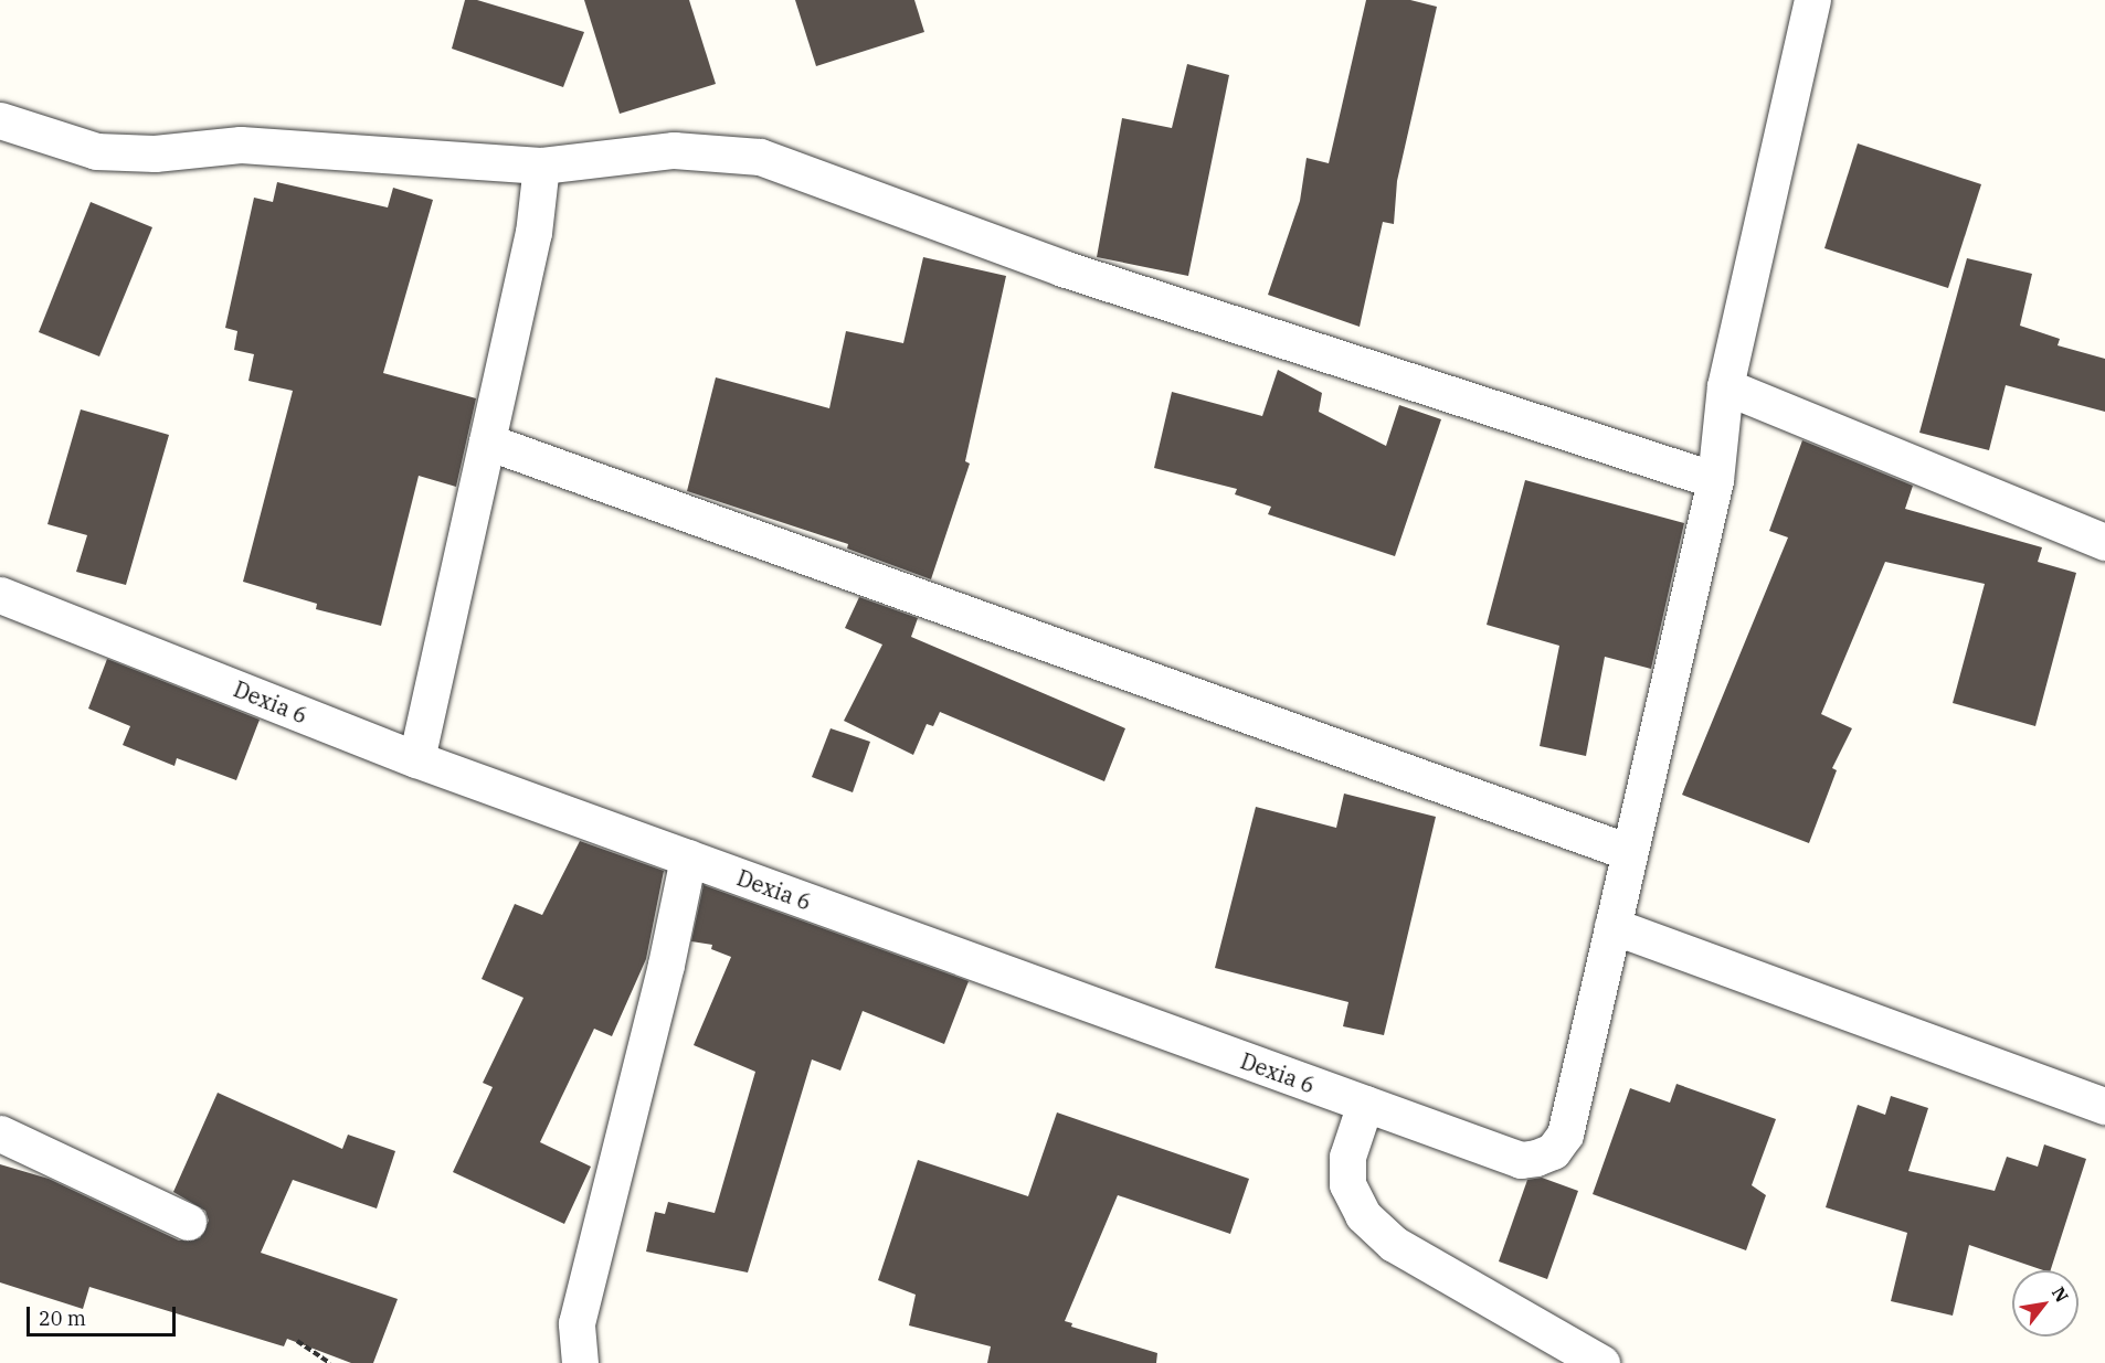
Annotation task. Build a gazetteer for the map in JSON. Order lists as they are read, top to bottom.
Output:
{
  "streets": {
    "street": ["Dexia 6"]
  },
  "scale_bar": "20 m",
  "north": "top right"
}
